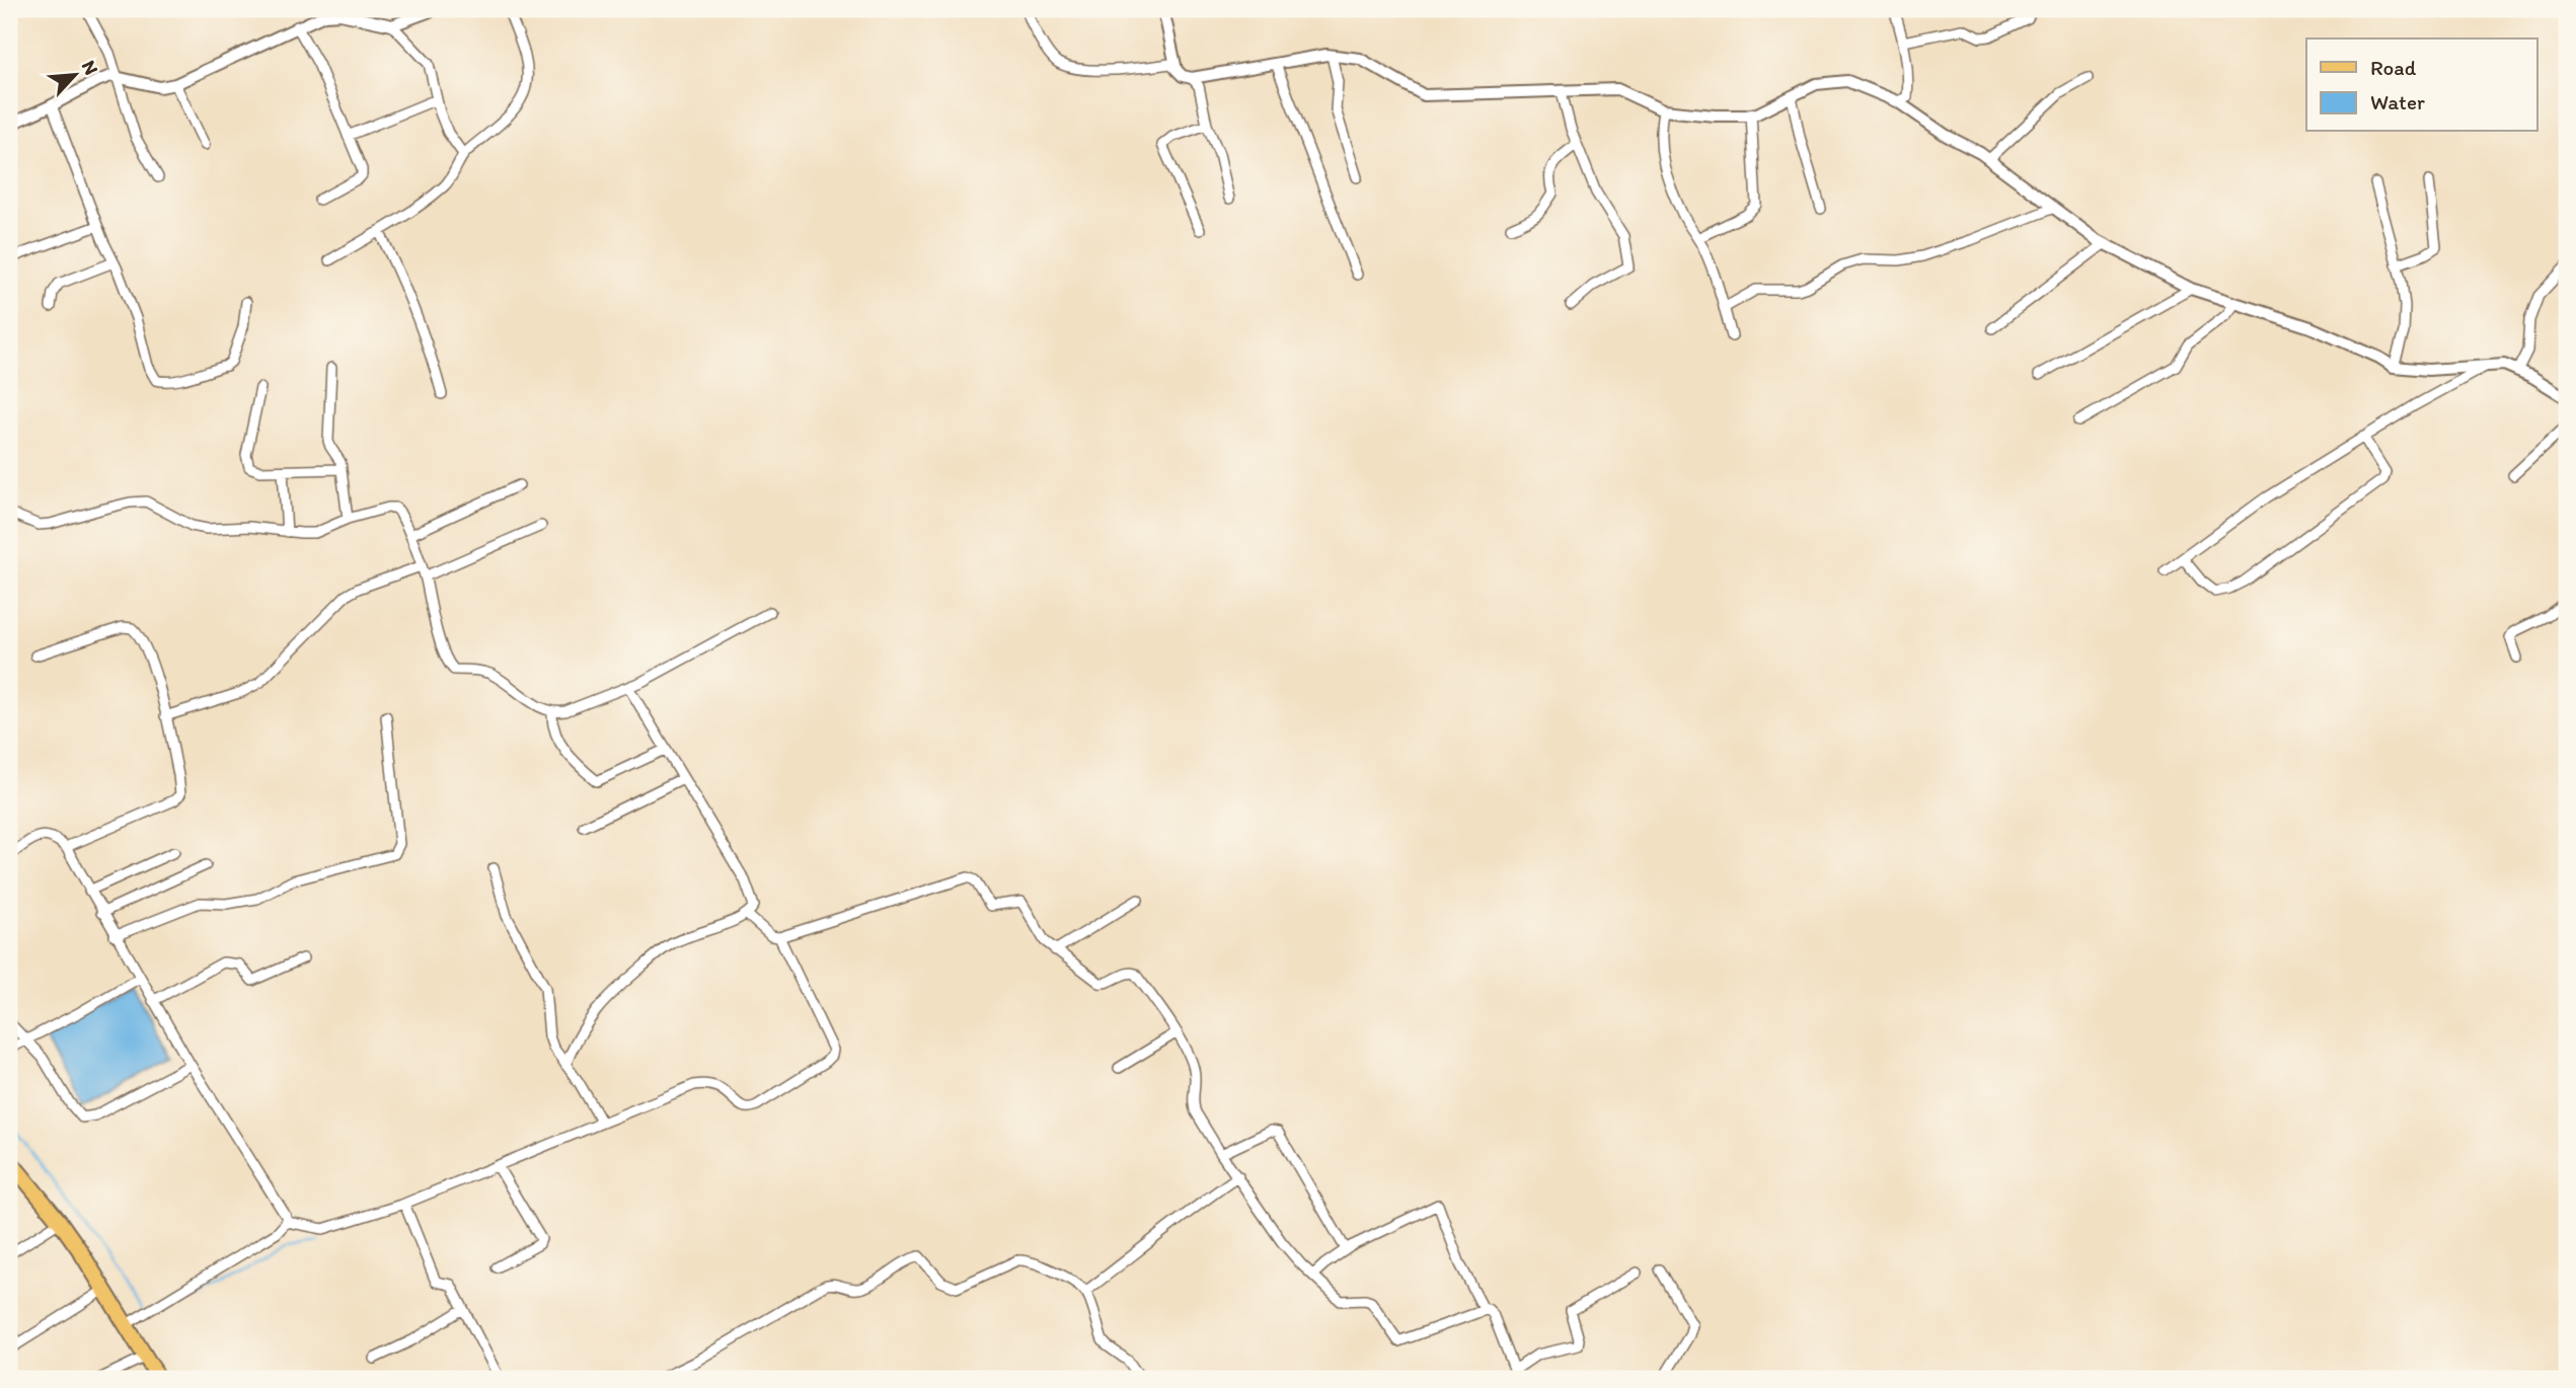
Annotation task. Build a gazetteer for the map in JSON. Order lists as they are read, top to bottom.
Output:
{
  "legend": ["Road", "Water"],
  "north": "top right"
}
